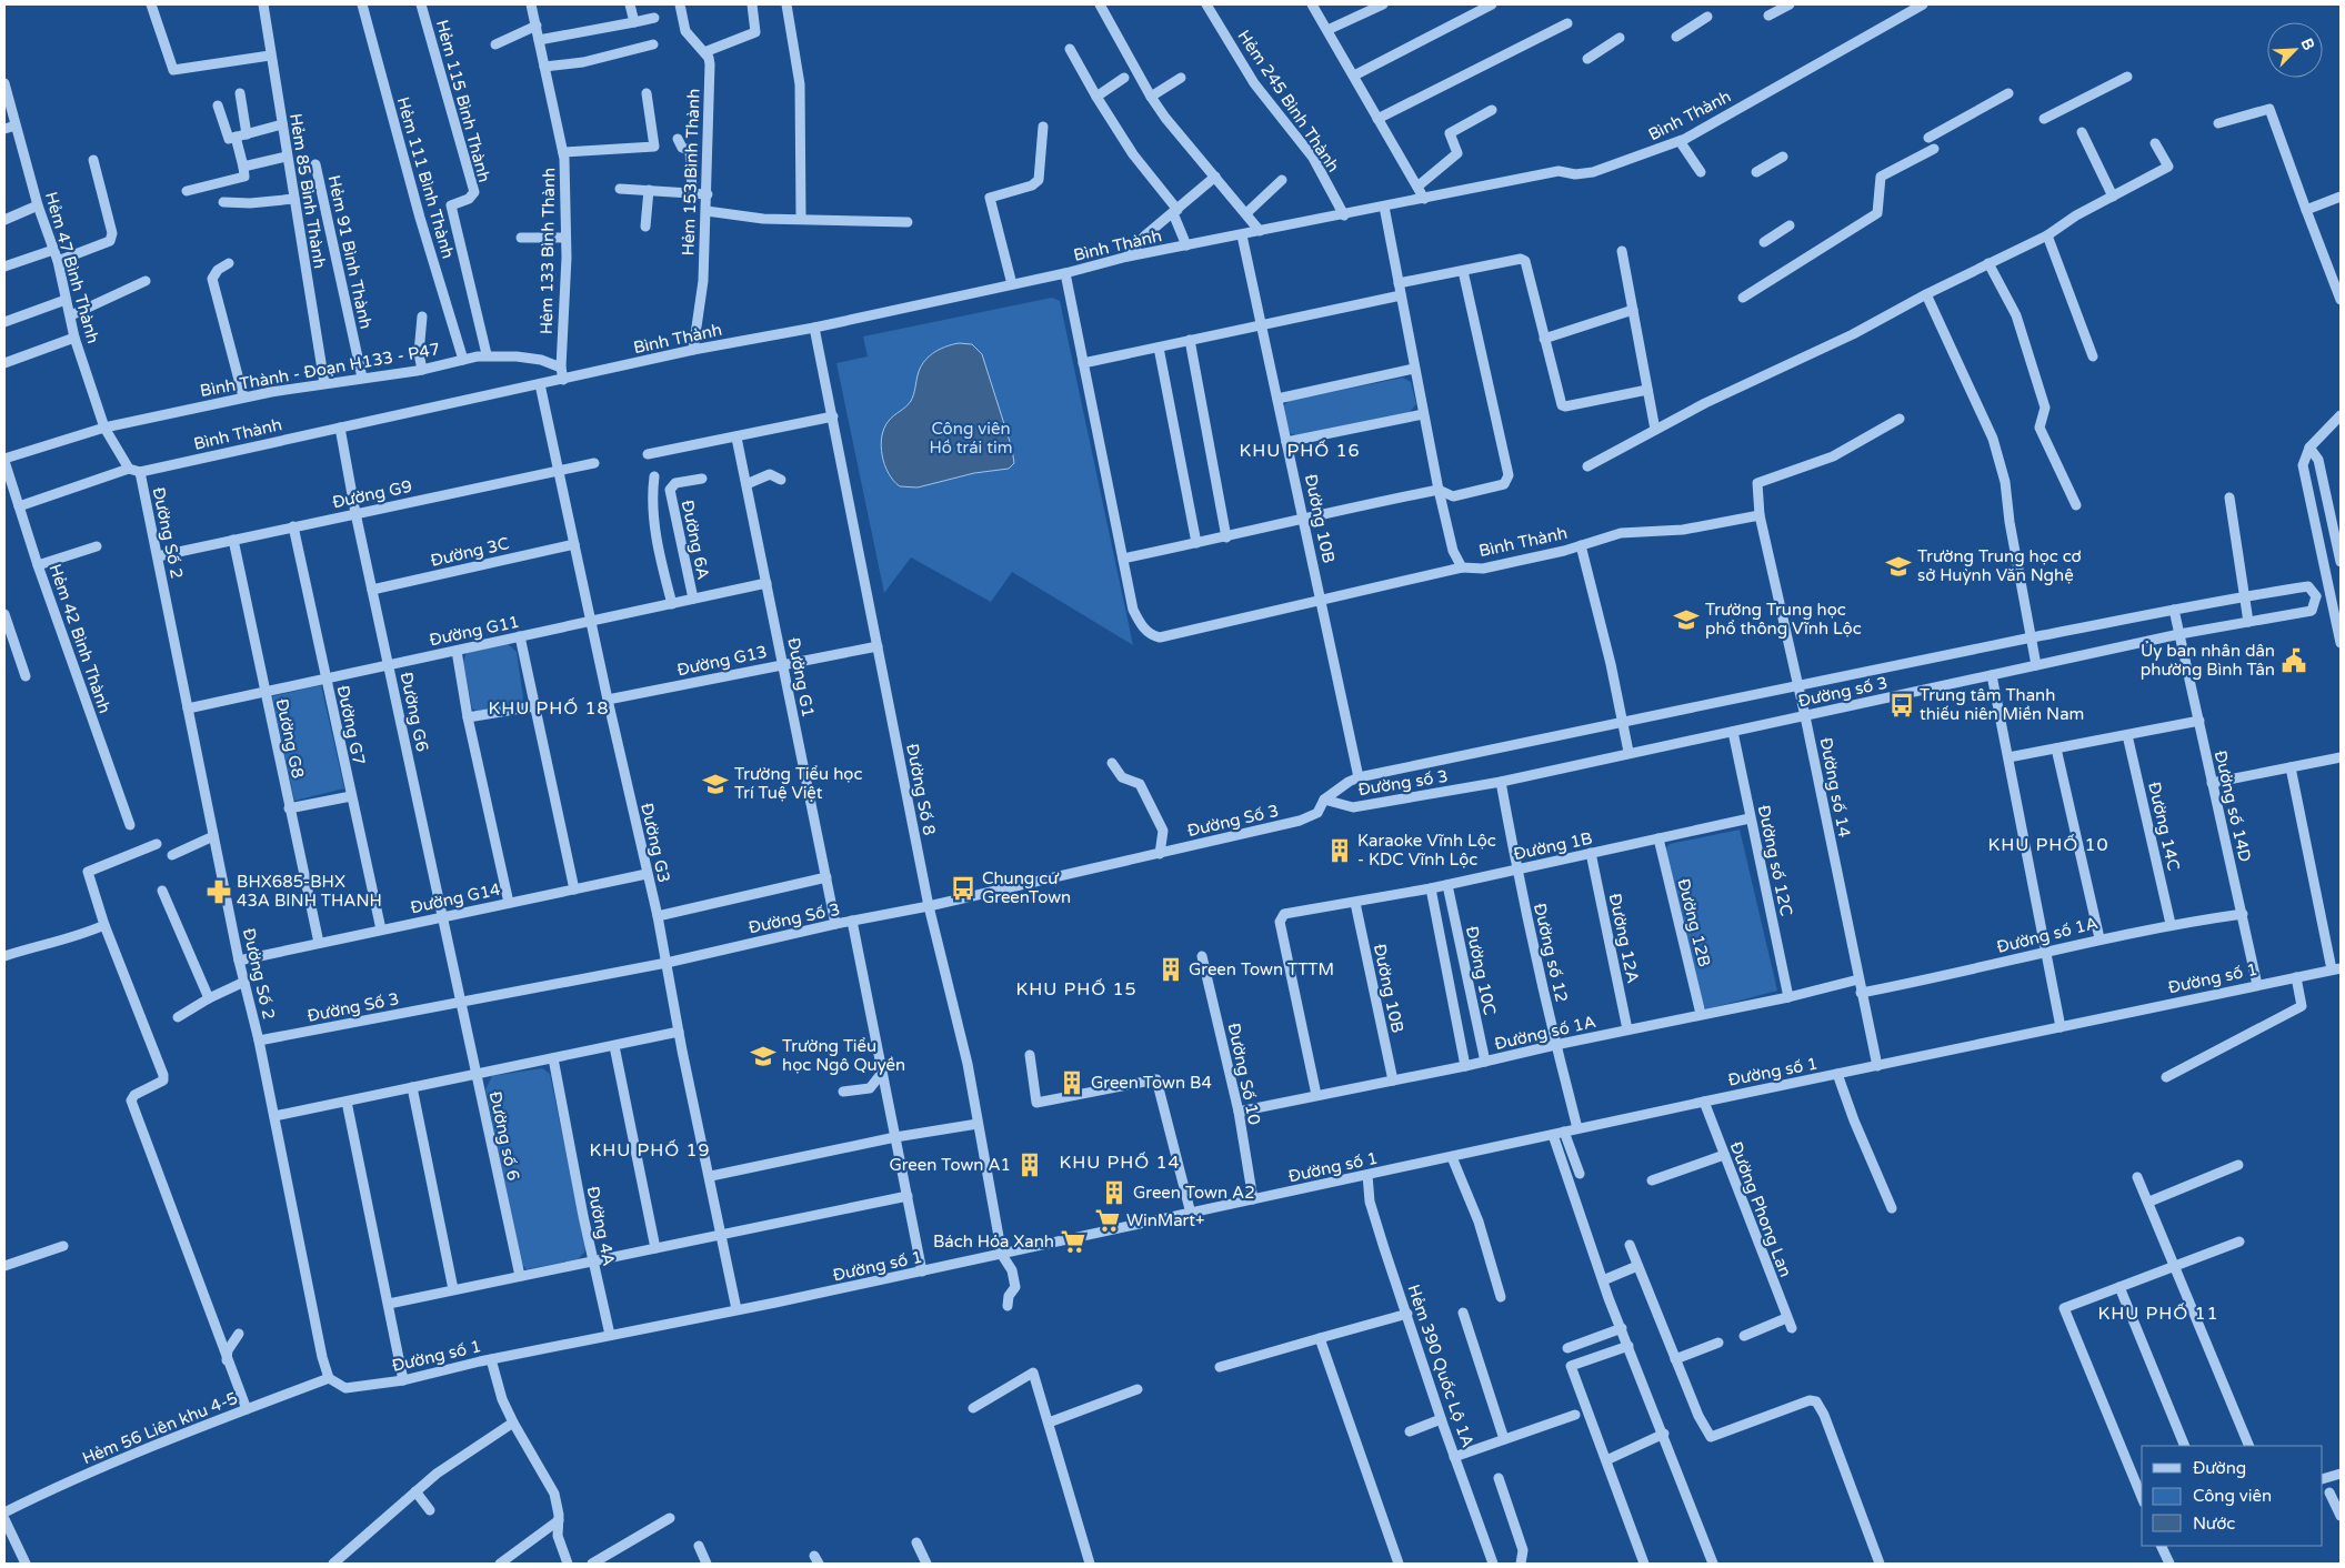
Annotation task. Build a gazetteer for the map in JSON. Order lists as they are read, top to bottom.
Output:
{
  "streets": {
    "street": [
      "Hẻm 115 Bình Thành",
      "Hẻm 245 Bình Thành",
      "Bình Thành",
      "Hẻm 153 Bình Thành",
      "Hẻm 111 Bình Thành",
      "Hẻm 85 Bình Thành",
      "Hẻm 133 Bình Thành",
      "Hẻm 91 Bình Thành",
      "Hẻm 47 Bình Thành",
      "Bình Thành - Đoạn H133 - P47",
      "Đường G9",
      "Đường 10B",
      "Đường Số 2",
      "Đường 6A",
      "Đường 3C",
      "Đường G11",
      "Hẻm 42 Bình Thành",
      "Đường G13",
      "Đường G1",
      "Đường số 3",
      "Đường G6",
      "Đường G7",
      "Đường G8",
      "Đường số 14",
      "Đường Số 8",
      "Đường số 14D",
      "Đường Số 3",
      "Đường 14C",
      "Đường G3",
      "Đường 1B",
      "Đường số 12C",
      "Đường G14",
      "Đường 12B",
      "Đường số 1A",
      "Đường 12A",
      "Đường số 12",
      "Đường 10C",
      "Đường số 1",
      "Đường Số 10",
      "Đường số 6",
      "Đường Phong Lan",
      "Đường 4A",
      "Hẻm 390 Quốc Lộ 1A",
      "Hẻm 56 Liên khu 4-5"
    ]
  },
  "crossings": [
    ["Hẻm 115 Bình Thành", "Bình Thành - Đoạn H133 - P47"],
    ["Hẻm 245 Bình Thành", "Bình Thành"],
    ["Bình Thành", "Hẻm 153 Bình Thành"],
    ["Bình Thành", "Đường 10B"],
    ["Bình Thành", "Đường Số 2"],
    ["Bình Thành", "Đường số 3"],
    ["Bình Thành", "Đường G6"],
    ["Bình Thành", "Đường Số 8"],
    ["Bình Thành", "Đường G3"],
    ["Hẻm 111 Bình Thành", "Bình Thành - Đoạn H133 - P47"],
    ["Hẻm 85 Bình Thành", "Bình Thành - Đoạn H133 - P47"],
    ["Hẻm 133 Bình Thành", "Bình Thành - Đoạn H133 - P47"],
    ["Hẻm 91 Bình Thành", "Bình Thành - Đoạn H133 - P47"],
    ["Hẻm 47 Bình Thành", "Bình Thành - Đoạn H133 - P47"],
    ["Đường G9", "Đường Số 2"],
    ["Đường G9", "Đường G6"],
    ["Đường G9", "Đường G7"],
    ["Đường G9", "Đường G8"],
    ["Đường G9", "Đường G3"],
    ["Đường 10B", "Đường số 3"],
    ["Đường 10B", "Đường 1B"],
    ["Đường 10B", "Đường số 1A"],
    ["Đường Số 2", "Đường G11"],
    ["Đường Số 2", "Đường Số 3"],
    ["Đường Số 2", "Đường G14"],
    ["Đường Số 2", "Đường số 1"],
    ["Đường Số 2", "Hẻm 56 Liên khu 4-5"],
    ["Đường 6A", "Đường G11"],
    ["Đường 3C", "Đường G6"],
    ["Đường 3C", "Đường G3"],
    ["Đường G11", "Đường G1"],
    ["Đường G11", "Đường G6"],
    ["Đường G11", "Đường G7"],
    ["Đường G11", "Đường G8"],
    ["Đường G11", "Đường G3"],
    ["Đường G13", "Đường G1"],
    ["Đường G13", "Đường Số 8"],
    ["Đường G13", "Đường G3"],
    ["Đường G1", "Đường Số 3"],
    ["Đường số 3", "Đường số 14"],
    ["Đường số 3", "Đường số 14D"],
    ["Đường số 3", "Đường Số 3"],
    ["Đường số 3", "Đường số 12C"],
    ["Đường số 3", "Đường số 12"],
    ["Đường G6", "Đường Số 3"],
    ["Đường G6", "Đường G14"],
    ["Đường G6", "Đường số 6"],
    ["Đường G7", "Đường G14"],
    ["Đường G8", "Đường G14"],
    ["Đường số 14", "Đường số 1A"],
    ["Đường số 14", "Đường số 1"],
    ["Đường Số 8", "Đường Số 3"],
    ["Đường Số 8", "Đường số 1"],
    ["Đường số 14D", "Đường số 1A"],
    ["Đường số 14D", "Đường số 1"],
    ["Đường Số 3", "Đường G3"],
    ["Đường Số 3", "Đường số 6"],
    ["Đường 14C", "Đường số 1A"],
    ["Đường G3", "Đường G14"],
    ["Đường G3", "Đường số 1"],
    ["Đường 1B", "Đường số 12C"],
    ["Đường 1B", "Đường 12B"],
    ["Đường 1B", "Đường số 1A"],
    ["Đường 1B", "Đường 12A"],
    ["Đường 1B", "Đường số 12"],
    ["Đường 1B", "Đường 10C"],
    ["Đường số 12C", "Đường số 1A"],
    ["Đường 12B", "Đường số 1A"],
    ["Đường số 1A", "Đường 12A"],
    ["Đường số 1A", "Đường số 12"],
    ["Đường số 1A", "Đường 10C"],
    ["Đường số 1A", "Đường Số 10"],
    ["Đường số 12", "Đường số 1"],
    ["Đường số 1", "Đường Số 10"],
    ["Đường số 1", "Đường Phong Lan"],
    ["Đường số 1", "Đường 4A"],
    ["Đường số 1", "Hẻm 390 Quốc Lộ 1A"],
    ["Đường số 1", "Hẻm 56 Liên khu 4-5"]
  ],
  "districts": [
    "KHU PHỐ 16",
    "KHU PHỐ 18",
    "KHU PHỐ 10",
    "KHU PHỐ 15",
    "KHU PHỐ 19",
    "KHU PHỐ 14",
    "KHU PHỐ 11"
  ],
  "parks": ["Công viên Hồ trái tim"],
  "places": {
    "school or university": [
      "Trường Trung học cơ sở Huỳnh Văn Nghệ",
      "Trường Trung học phổ thông Vĩnh Lộc",
      "Trường Tiểu học Trí Tuệ Việt",
      "Trường Tiểu học Ngô Quyền"
    ],
    "public building": ["Ủy ban nhân dân phường Bình Tân"],
    "bus stop": ["Trung tâm Thanh thiếu niên Miền Nam", "Chung cư GreenTown"],
    "building": [
      "Karaoke Vĩnh Lộc - KDC Vĩnh Lộc",
      "Green Town TTTM",
      "Green Town B4",
      "Green Town A1",
      "Green Town A2"
    ],
    "pharmacy": ["BHX685-BHX 43A BINH THANH"],
    "supermarket": ["WinMart+", "Bách Hóa Xanh"]
  },
  "legend": ["Đường", "Công viên", "Nước"],
  "north": "top right"
}
